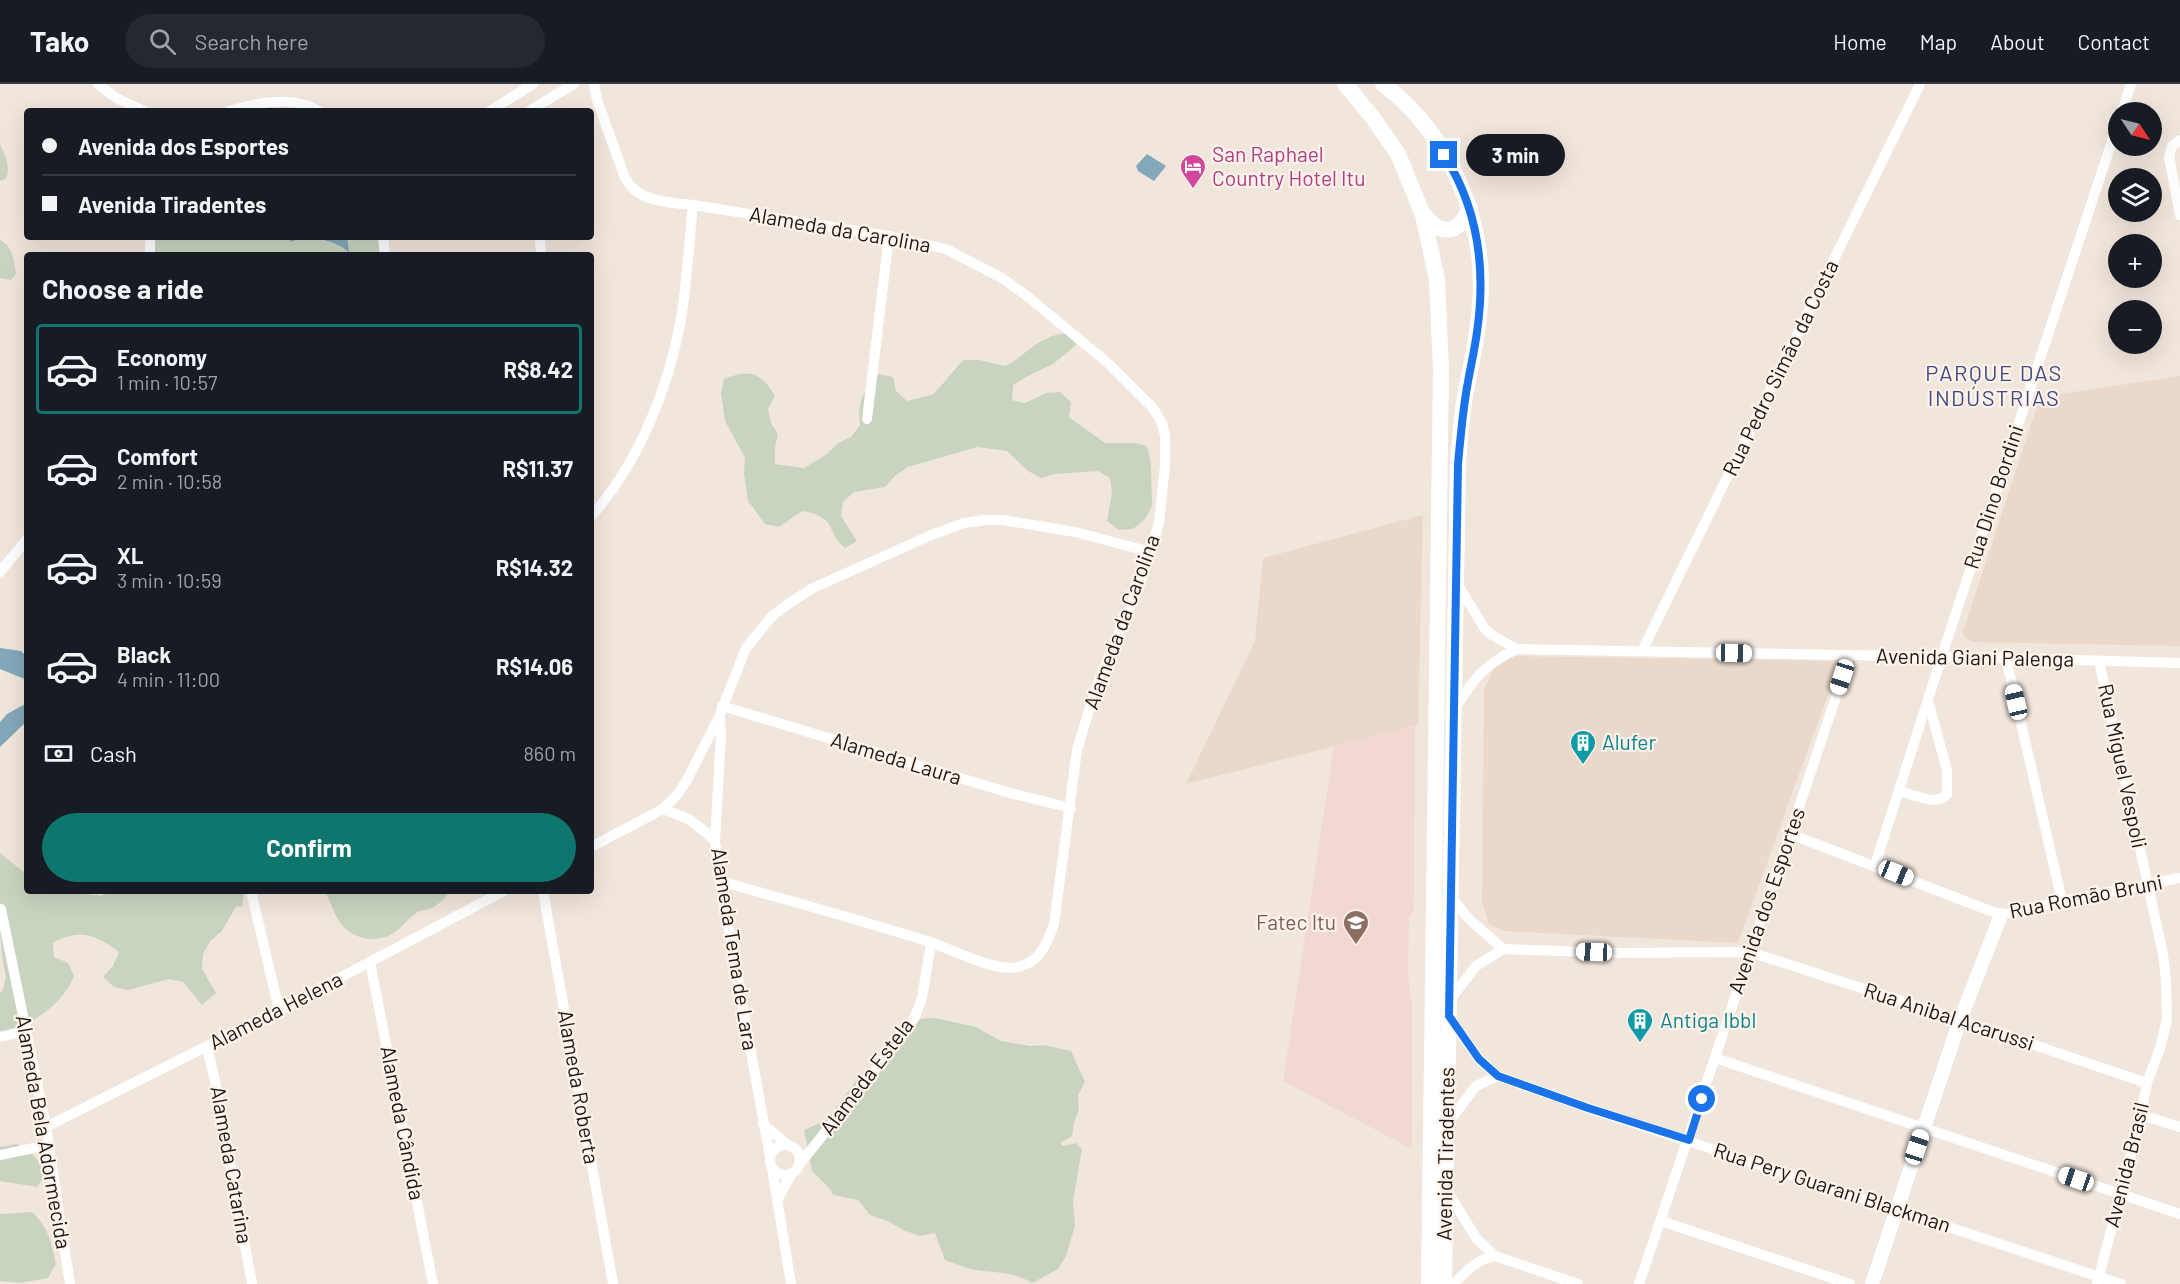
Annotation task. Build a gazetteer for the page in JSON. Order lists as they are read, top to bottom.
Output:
{
  "streets": {
    "main road": ["Avenida Tiradentes"],
    "street": [
      "Alameda da Carolina",
      "Rua Pedro Simão da Costa",
      "Rua Dino Bordini",
      "Avenida Giani Palenga",
      "Alameda Laura",
      "Rua Miguel Vespoli",
      "Rua Romão Bruni",
      "Avenida dos Esportes",
      "Alameda Tema de Lara",
      "Alameda Helena",
      "Rua Anibal Acarussi",
      "Alameda Estela",
      "Alameda Roberta",
      "Alameda Cândida",
      "Alameda Bela Adormecida",
      "Alameda Catarina",
      "Avenida Brasil",
      "Rua Pery Guarani Blackman"
    ]
  },
  "crossings": [
    ["Alameda da Carolina", "Alameda Laura"],
    ["Alameda da Carolina", "Alameda Tema de Lara"],
    ["Alameda da Carolina", "Alameda Estela"],
    ["Rua Pedro Simão da Costa", "Avenida Giani Palenga"],
    ["Rua Dino Bordini", "Avenida Giani Palenga"],
    ["Rua Dino Bordini", "Rua Romão Bruni"],
    ["Avenida Giani Palenga", "Rua Miguel Vespoli"],
    ["Avenida Giani Palenga", "Avenida dos Esportes"],
    ["Alameda Laura", "Alameda Tema de Lara"],
    ["Rua Miguel Vespoli", "Rua Romão Bruni"],
    ["Rua Miguel Vespoli", "Avenida Brasil"],
    ["Rua Romão Bruni", "Avenida dos Esportes"],
    ["Avenida dos Esportes", "Rua Anibal Acarussi"],
    ["Avenida dos Esportes", "Rua Pery Guarani Blackman"],
    ["Alameda Tema de Lara", "Alameda Estela"],
    ["Alameda Helena", "Alameda Cândida"],
    ["Alameda Helena", "Alameda Bela Adormecida"],
    ["Alameda Helena", "Alameda Catarina"],
    ["Rua Anibal Acarussi", "Avenida Brasil"],
    ["Avenida Tiradentes", "Rua Pery Guarani Blackman"],
    ["Avenida Brasil", "Rua Pery Guarani Blackman"]
  ],
  "districts": ["PARQUE DAS INDÚSTRIAS"],
  "places": {
    "hotel": ["San Raphael Country Hotel Itu"],
    "building": ["Alufer", "Antiga Ibbl"],
    "school or university": ["Fatec Itu"]
  },
  "north": "bottom right",
  "page": {
    "header": "Tako",
    "search": "Search here",
    "nav": [
      "Home",
      "Map",
      "About",
      "Contact"
    ],
    "map_buttons": ["+", "−"],
    "banner": ["Avenida dos Esportes", "Avenida Tiradentes"],
    "bubble": "3 min",
    "heading": "Choose a ride",
    "list": [
      {
        "name": "Economy",
        "note": "1 min · 10:57",
        "value": "R$8.42"
      },
      {
        "name": "Comfort",
        "note": "2 min · 10:58",
        "value": "R$11.37"
      },
      {
        "name": "XL",
        "note": "3 min · 10:59",
        "value": "R$14.32"
      },
      {
        "name": "Black",
        "note": "4 min · 11:00",
        "value": "R$14.06"
      }
    ],
    "pay": ["Cash", "860 m"],
    "buttons": "Confirm"
  }
}
